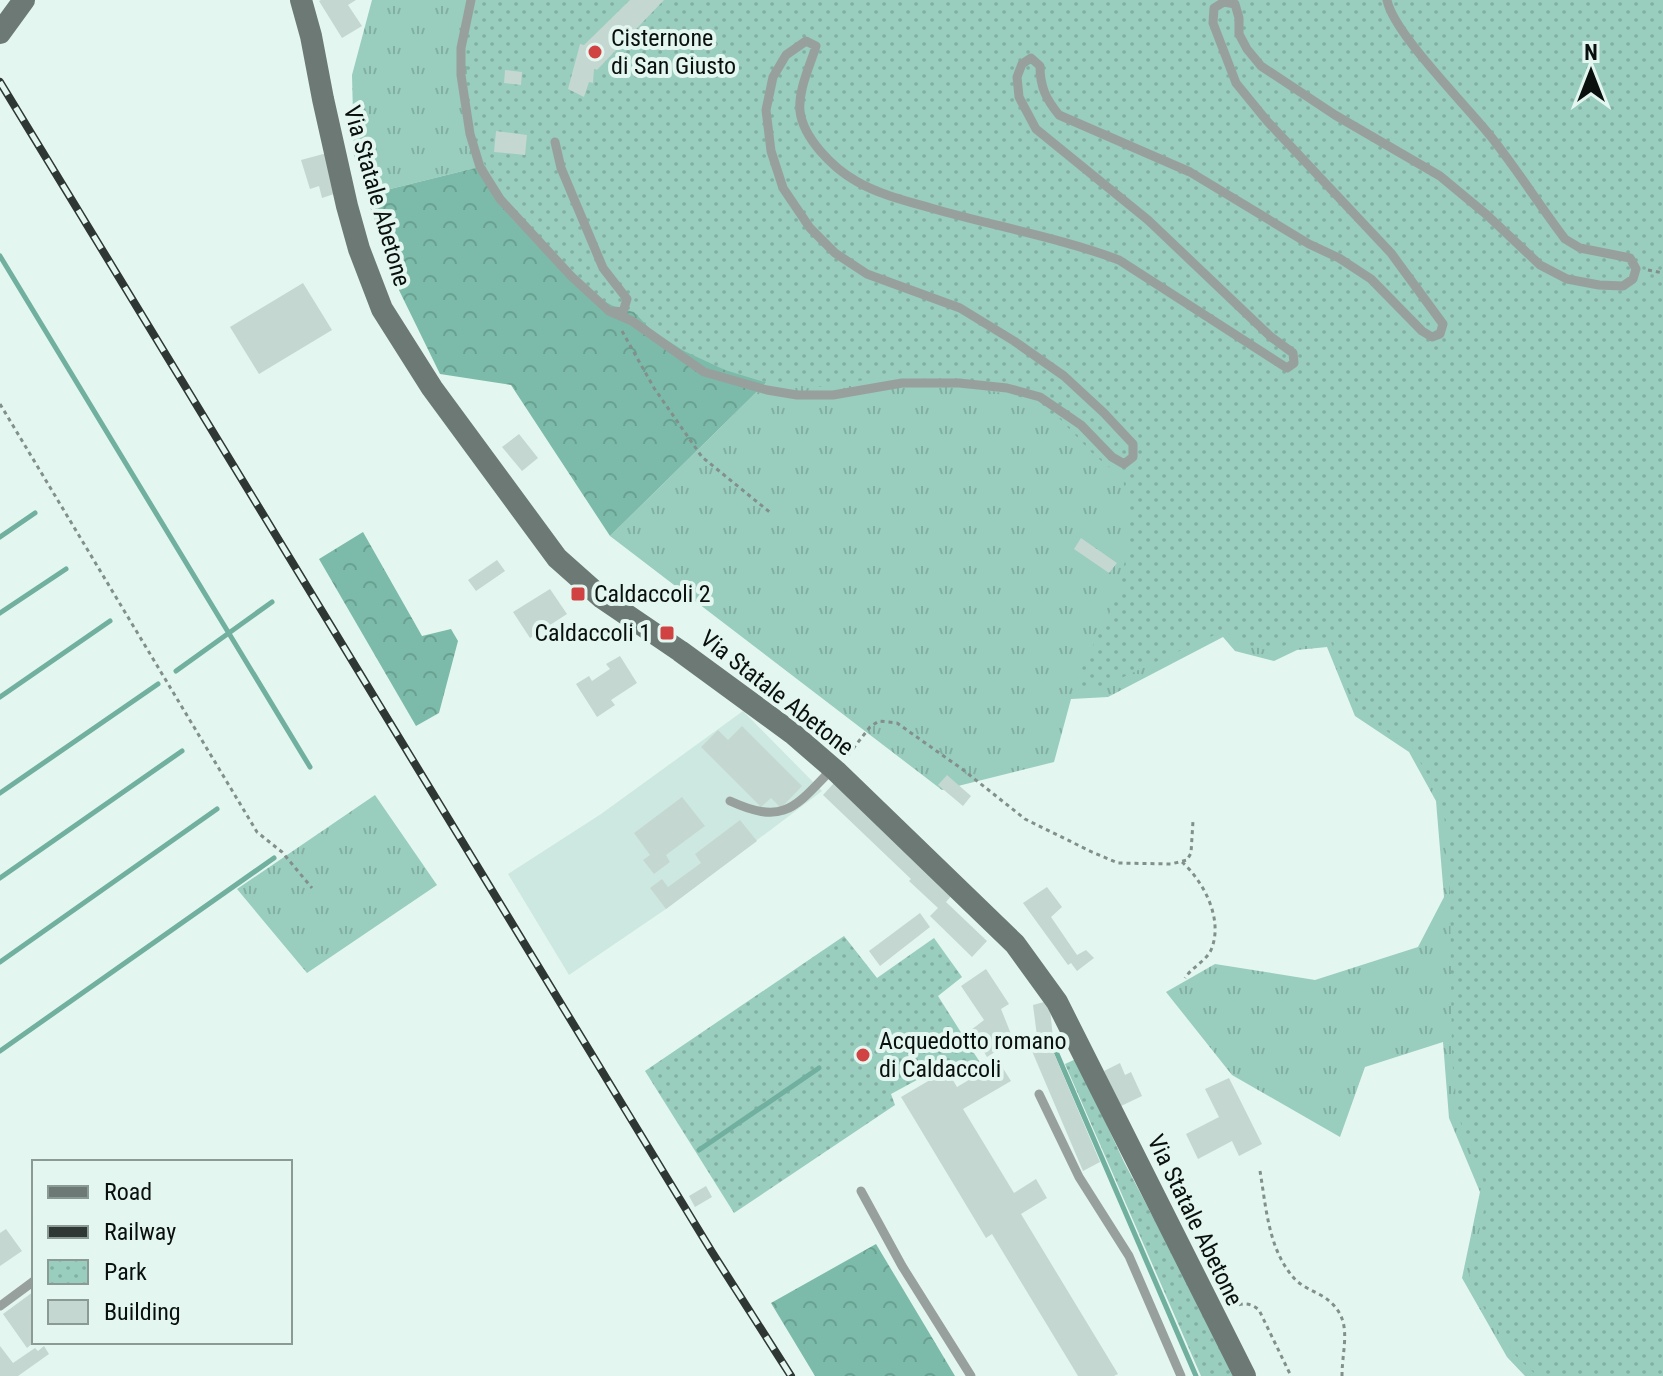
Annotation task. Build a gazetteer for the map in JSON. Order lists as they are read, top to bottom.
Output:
{
  "streets": {
    "main road": ["Via Statale Abetone"]
  },
  "places": {
    "other": ["Cisternone di San Giusto", "Acquedotto romano di Caldaccoli"],
    "transit": ["Caldaccoli 2", "Caldaccoli 1"]
  },
  "legend": [
    "Road",
    "Railway",
    "Park",
    "Building"
  ],
  "north": "top"
}
